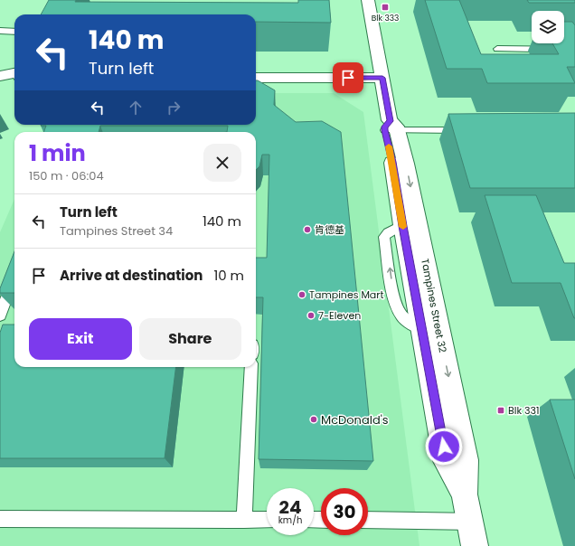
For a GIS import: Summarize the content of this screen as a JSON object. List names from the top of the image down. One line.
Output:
{"streets":{"street":["Tampines Street 32"]},"places":{"transit":["Blk 333","Blk 331"],"other":["肯德基","Tampines Mart","7-Eleven","McDonald's"]},"page":{"turn":["140 m","Turn left"],"heading":["1 min","150 m · 06:04"],"list":[{"name":"Turn left","note":"Tampines Street 34","value":"140 m"},{"name":"Arrive at destination","value":"10 m"}],"buttons":["Exit","Share"],"speed":"24 km/h","limit":"30"}}
